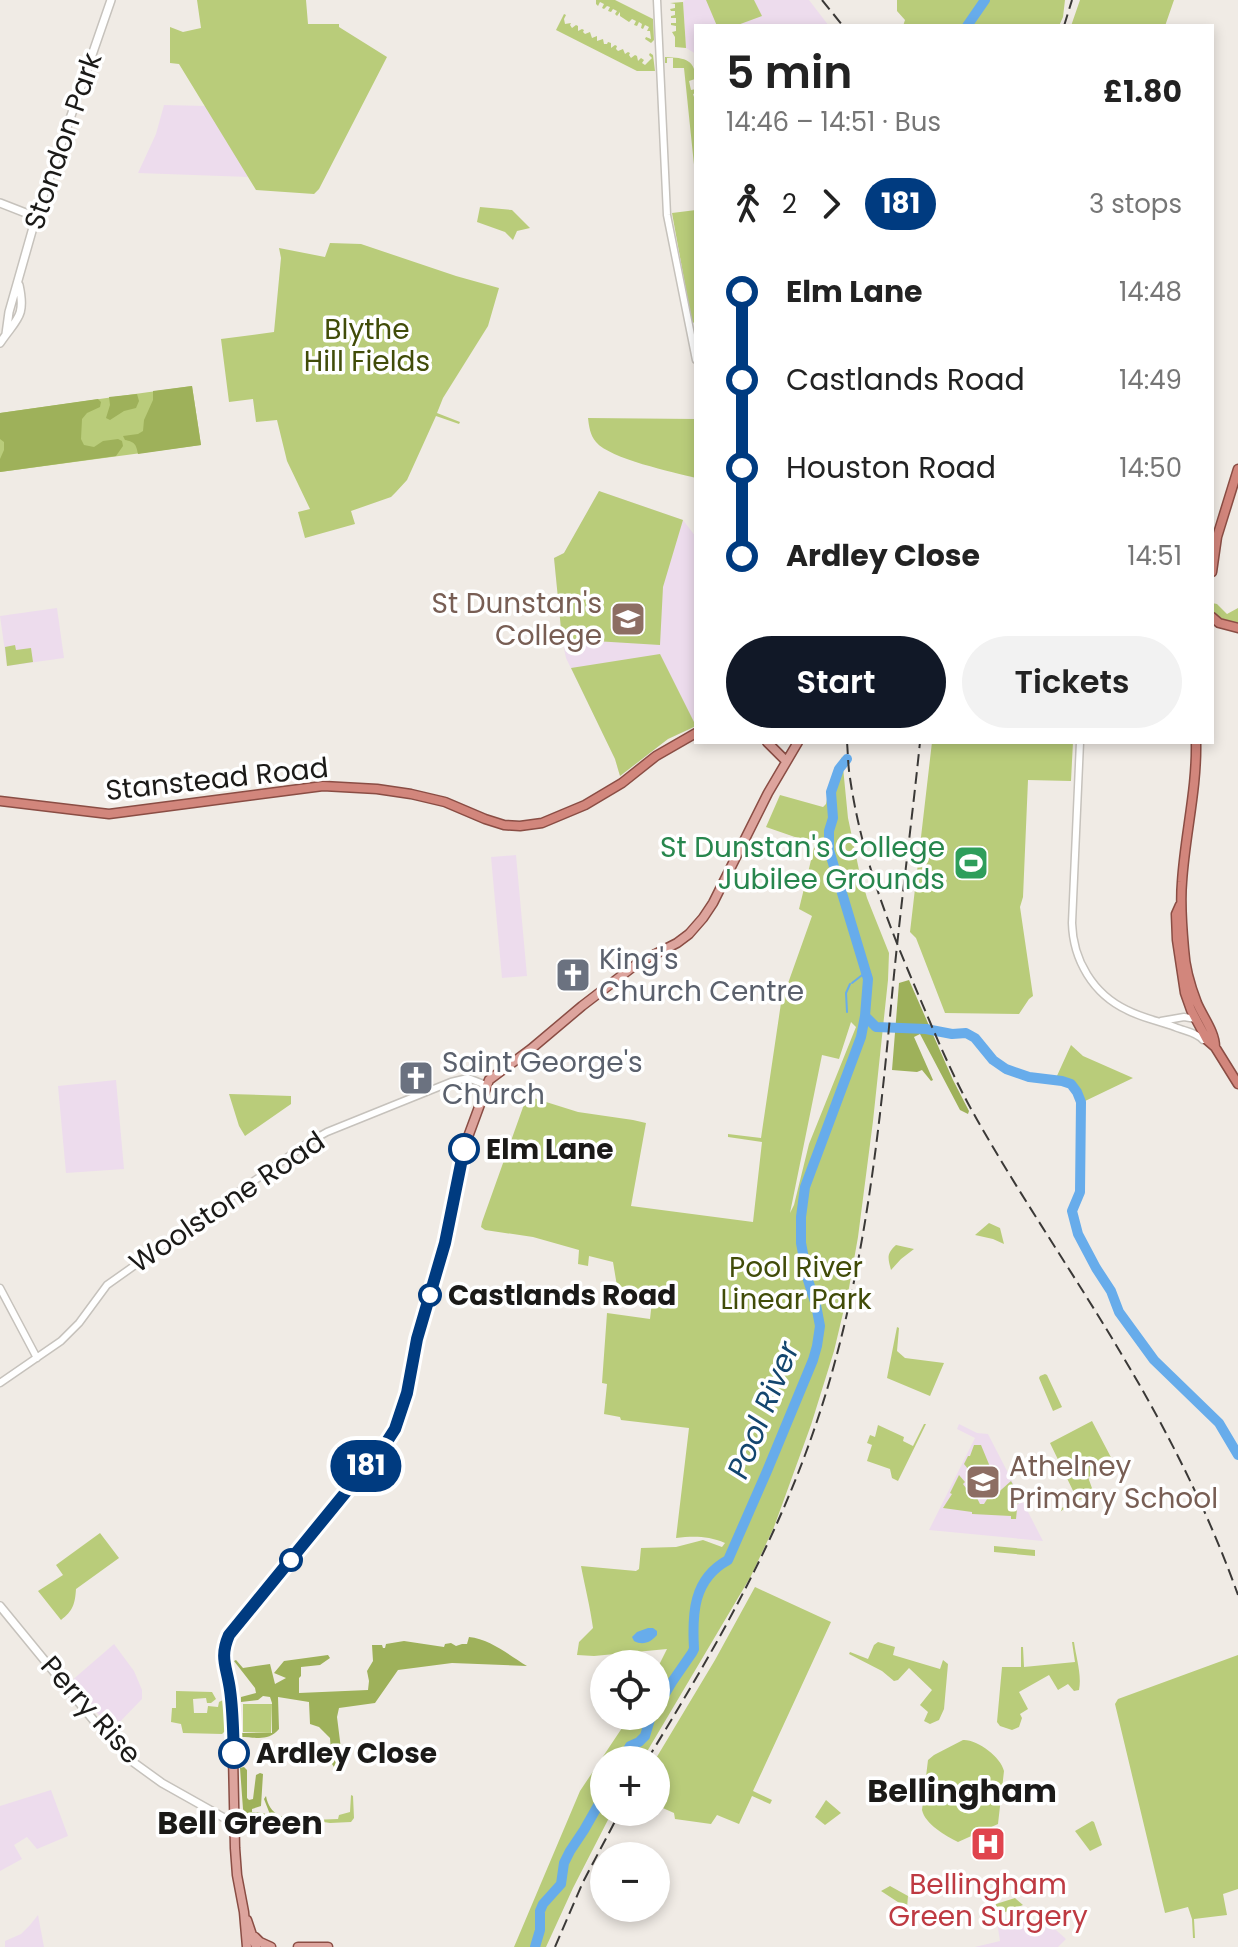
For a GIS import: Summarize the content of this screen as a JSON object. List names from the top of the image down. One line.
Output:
{"streets":{"highway":["Stanstead Road"],"main road":["Stondon Park","Perry Rise"],"street":["Woolstone Road"]},"districts":["Bellingham","Bell Green"],"water":["Pool River"],"parks":["Blythe Hill Fields","Pool River Linear Park"],"places":{"school or university":["St Dunstan's College","Athelney Primary School"],"sports":["St Dunstan's College Jubilee Grounds"],"church":["King's Church Centre","Saint George's Church"],"other":["Elm Lane","Castlands Road","Ardley Close"],"hospital":["Bellingham Green Surgery"]},"lines":["bus line 181"],"page":{"on_map":"181","heading":["5 min","14:46 – 14:51 · Bus","£1.80"],"legs":["2","181","3 stops"],"list":[{"name":"Elm Lane","value":"14:48"},{"name":"Castlands Road","value":"14:49"},{"name":"Houston Road","value":"14:50"},{"name":"Ardley Close","value":"14:51"}],"buttons":["Start","Tickets"],"map_buttons":["+","−"]}}
